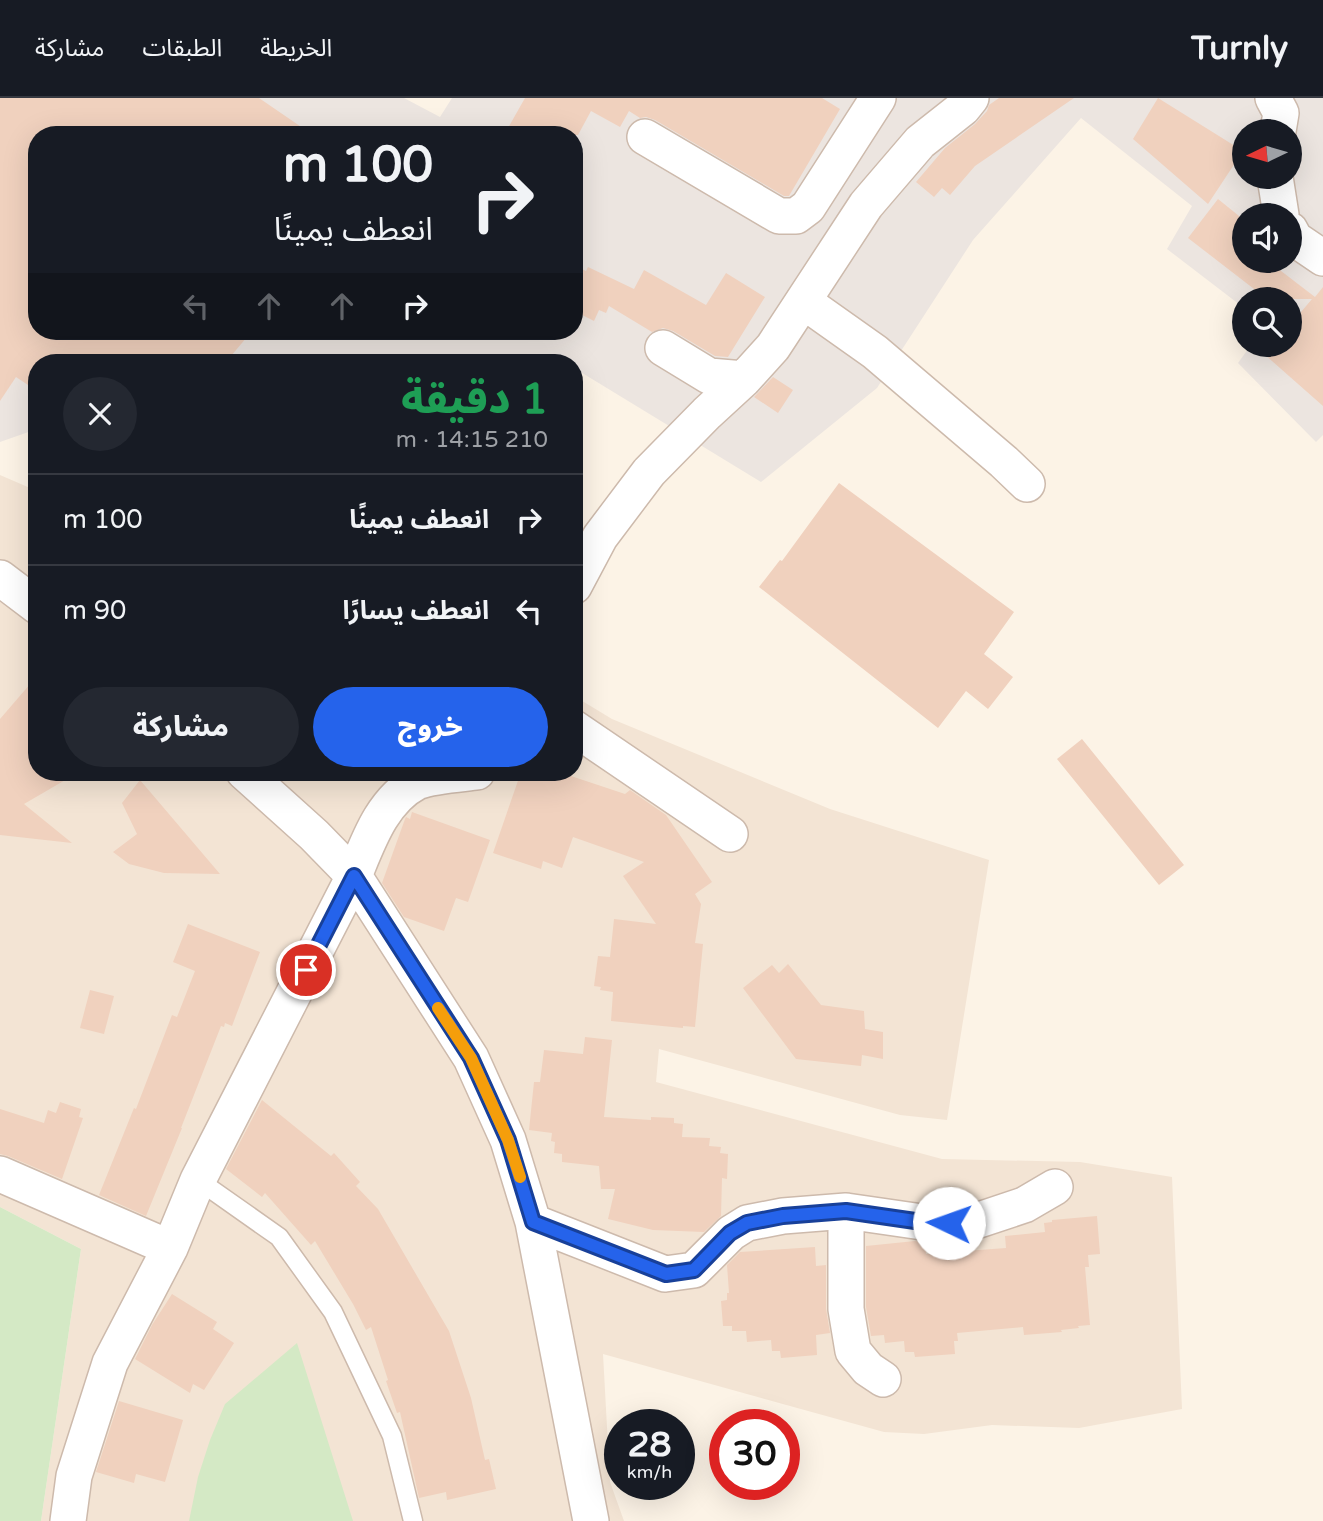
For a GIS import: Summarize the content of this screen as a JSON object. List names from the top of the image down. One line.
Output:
{"north":"left","page":{"header":"Turnly","nav":["الخريطة","الطبقات","مشاركة"],"turn":["100 m","انعطف يمينًا"],"heading":["1 دقيقة","210 m · 14:15"],"list":[{"name":"انعطف يمينًا","value":"100 m"},{"name":"انعطف يسارًا","value":"90 m"}],"buttons":["خروج","مشاركة"],"speed":"28 km/h","limit":"30"}}
